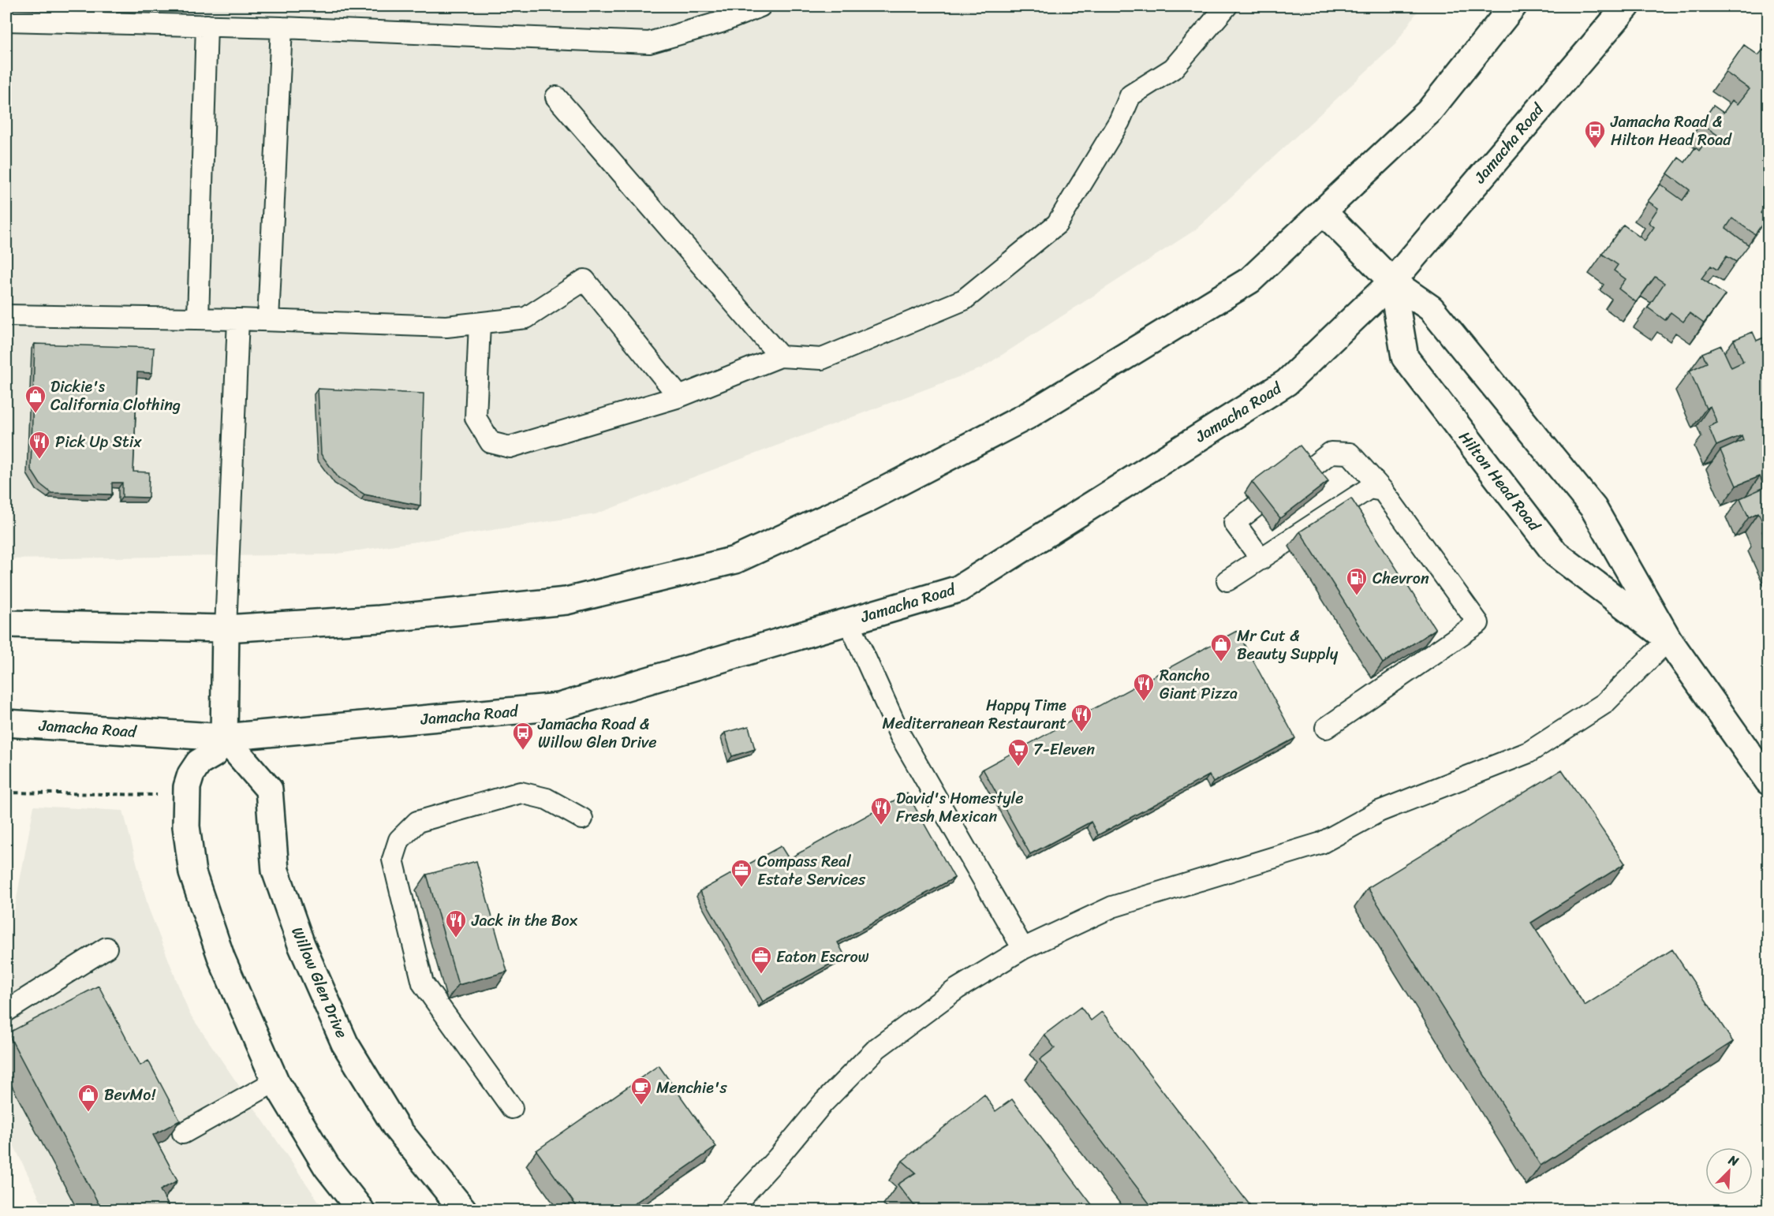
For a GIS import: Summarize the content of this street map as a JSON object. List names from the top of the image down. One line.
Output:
{"streets":{"main road":["Jamacha Road","Hilton Head Road","Willow Glen Drive"]},"crossings":[["Jamacha Road","Hilton Head Road"],["Jamacha Road","Willow Glen Drive"]],"places":{"bus stop":["Jamacha Road & Hilton Head Road","Jamacha Road & Willow Glen Drive"],"shop":["Dickie's California Clothing","Mr Cut & Beauty Supply","BevMo!"],"restaurant":["Pick Up Stix","Rancho Giant Pizza","Happy Time Mediterranean Restaurant","David's Homestyle Fresh Mexican","Jack in the Box"],"fuel station":["Chevron"],"supermarket":["7-Eleven"],"office":["Compass Real Estate Services","Eaton Escrow"],"cafe":["Menchie's"]},"north":"top right"}
